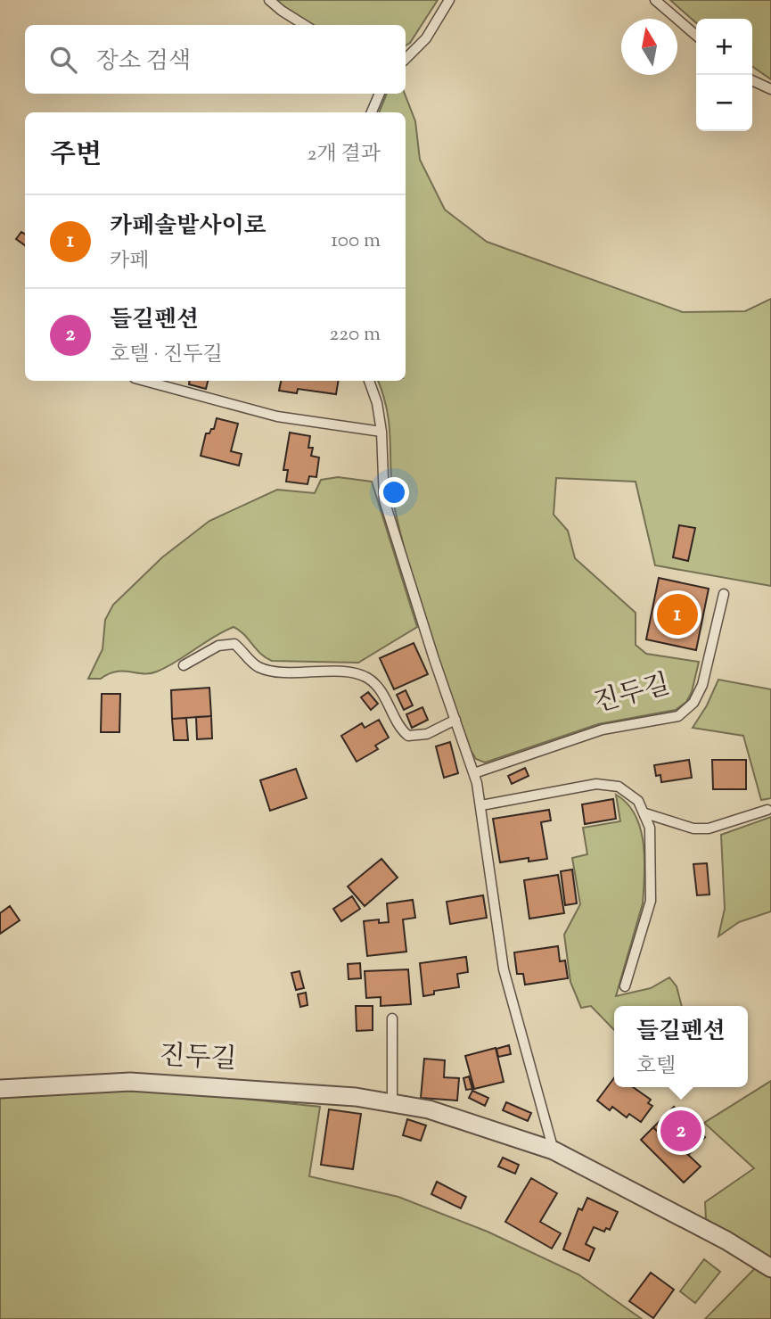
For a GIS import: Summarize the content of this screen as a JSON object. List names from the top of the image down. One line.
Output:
{"streets":{"street":["진두길"]},"north":"top","page":{"map_buttons":["+","−"],"search":"장소 검색","heading":["주변","2개 결과"],"list":[{"mark":"1","name":"카페솔밭사이로","note":"카페","value":"100 m"},{"mark":"2","name":"들길펜션","note":"호텔 · 진두길","value":"220 m"}],"pins":["1","2"],"popup":["들길펜션","호텔"]}}
